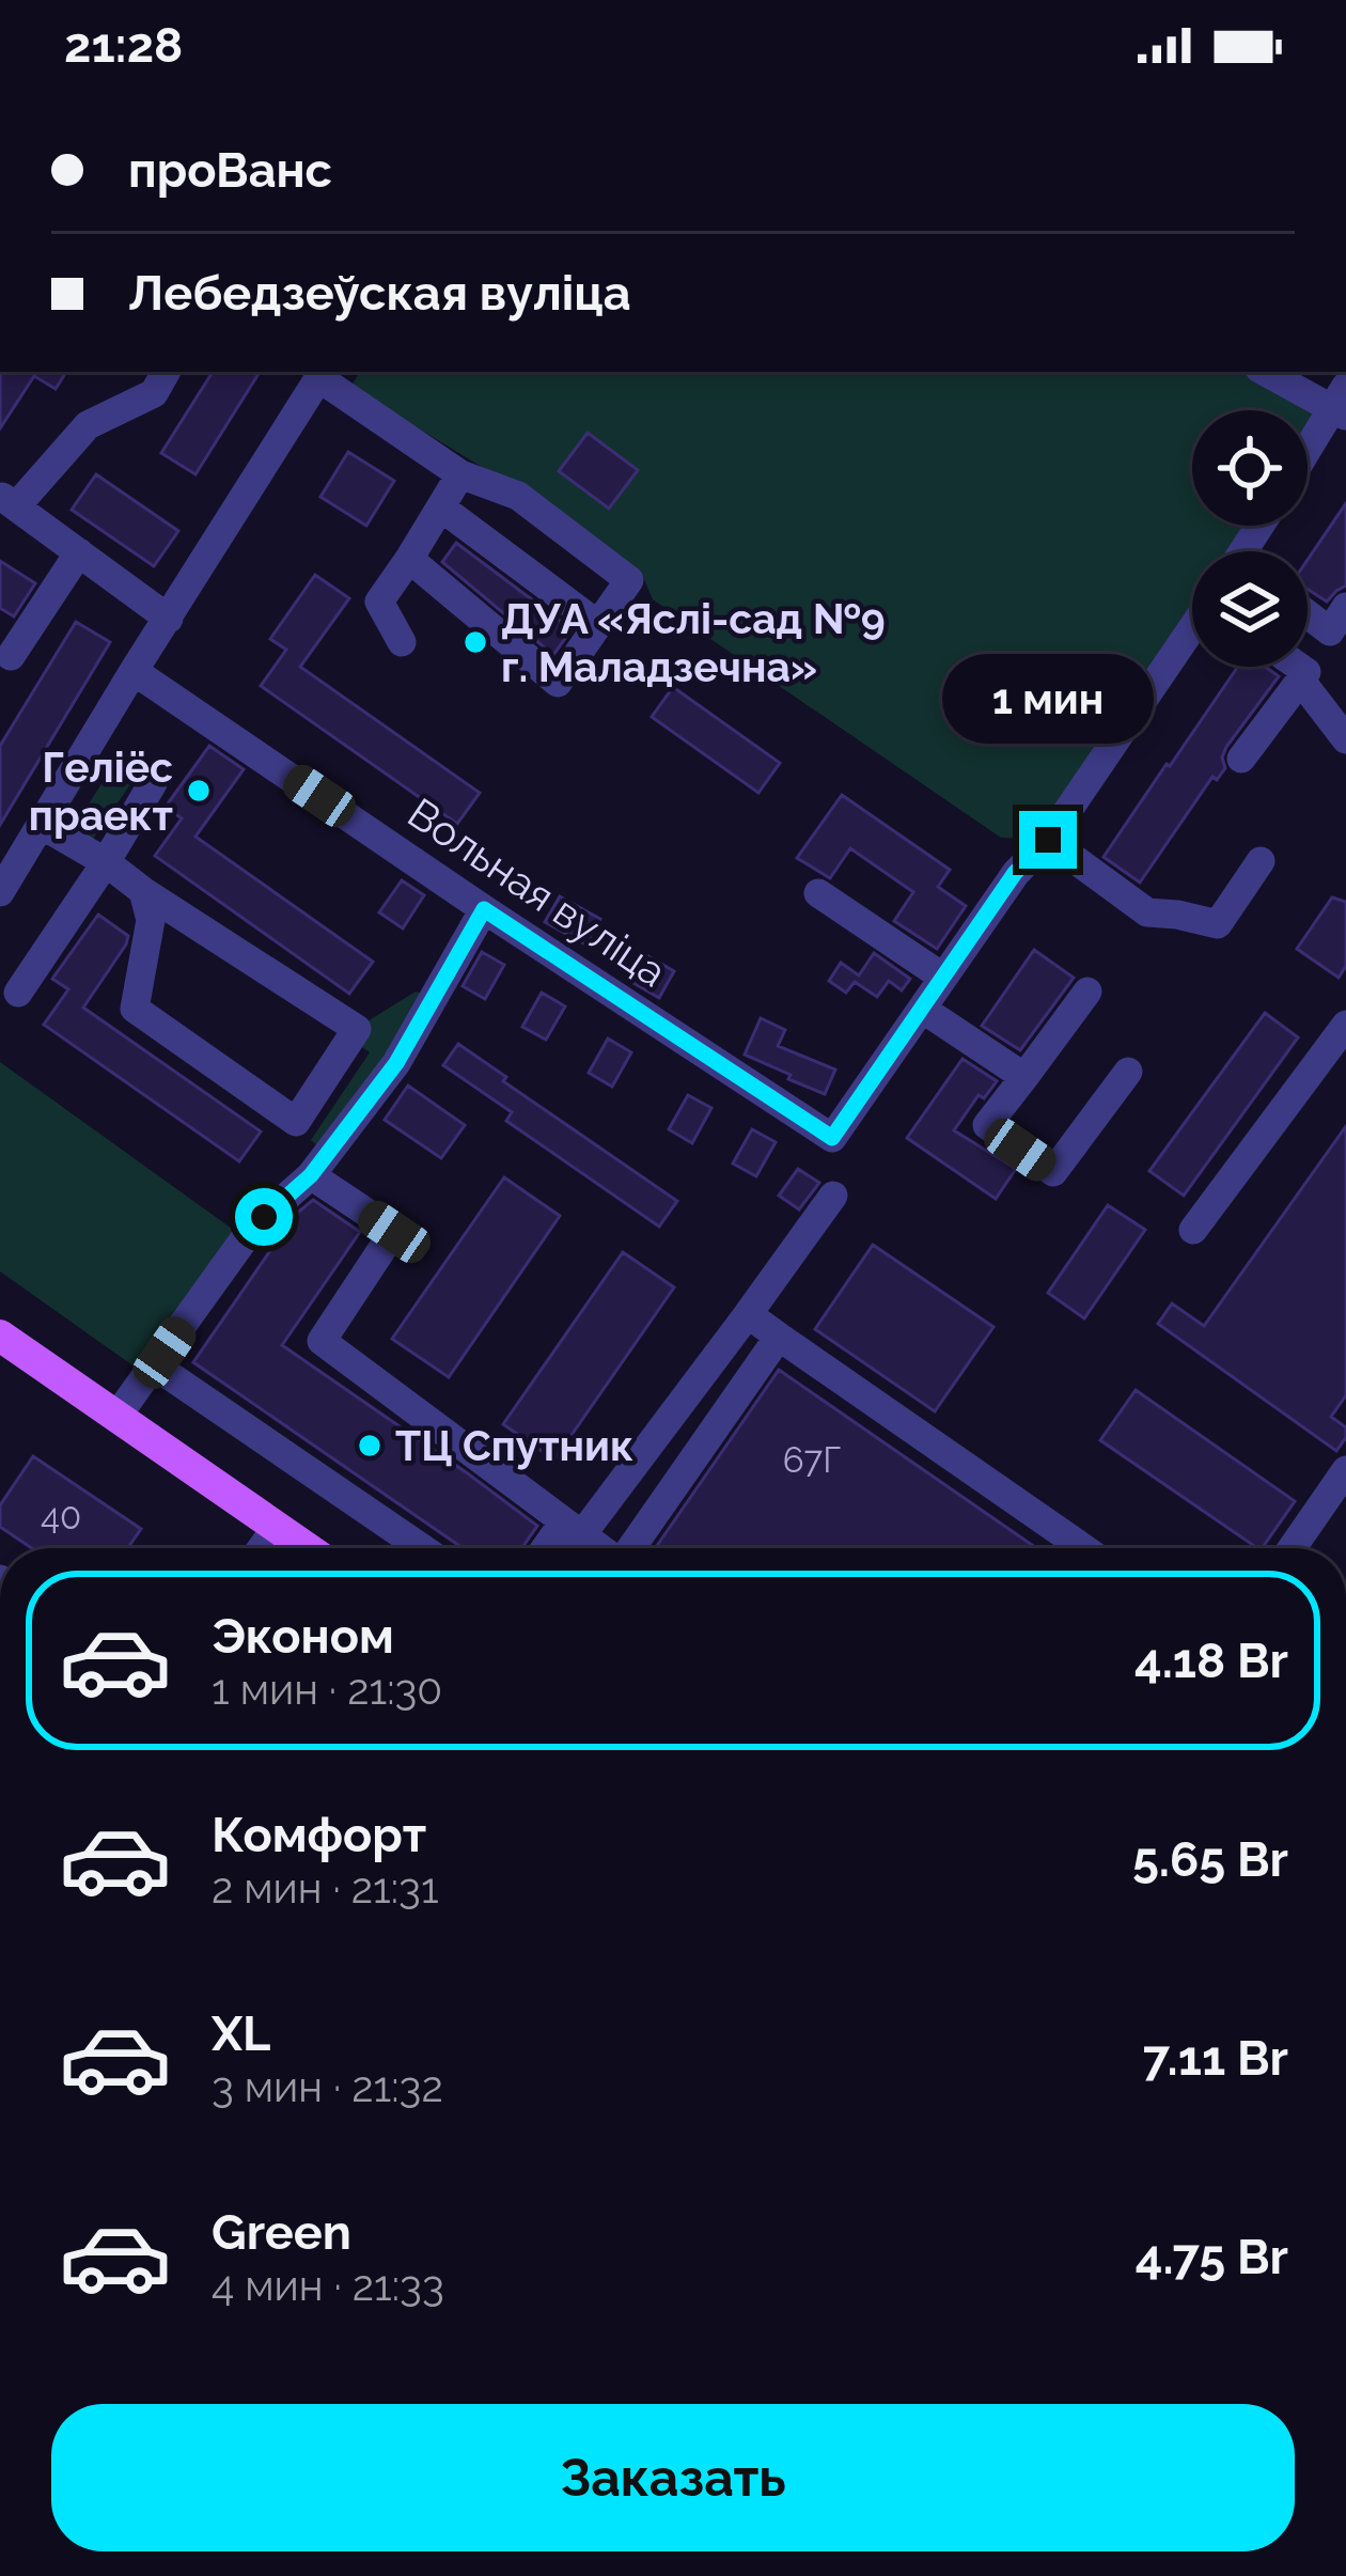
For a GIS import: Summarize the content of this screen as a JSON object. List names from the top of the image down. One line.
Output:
{"streets":{"street":["Вольная вуліца"]},"places":["ДУА «Яслі-сад №9 г. Маладзечна»","Геліёс праект","ТЦ Спутник"],"house_numbers":["67Г","40"],"page":{"status":"21:28","banner":["проВанс","Лебедзеўская вуліца"],"bubble":"1 мин","list":[{"name":"Эконом","note":"1 мин · 21:30","value":"4.18 Br"},{"name":"Комфорт","note":"2 мин · 21:31","value":"5.65 Br"},{"name":"XL","note":"3 мин · 21:32","value":"7.11 Br"},{"name":"Green","note":"4 мин · 21:33","value":"4.75 Br"}],"buttons":"Заказать"}}
